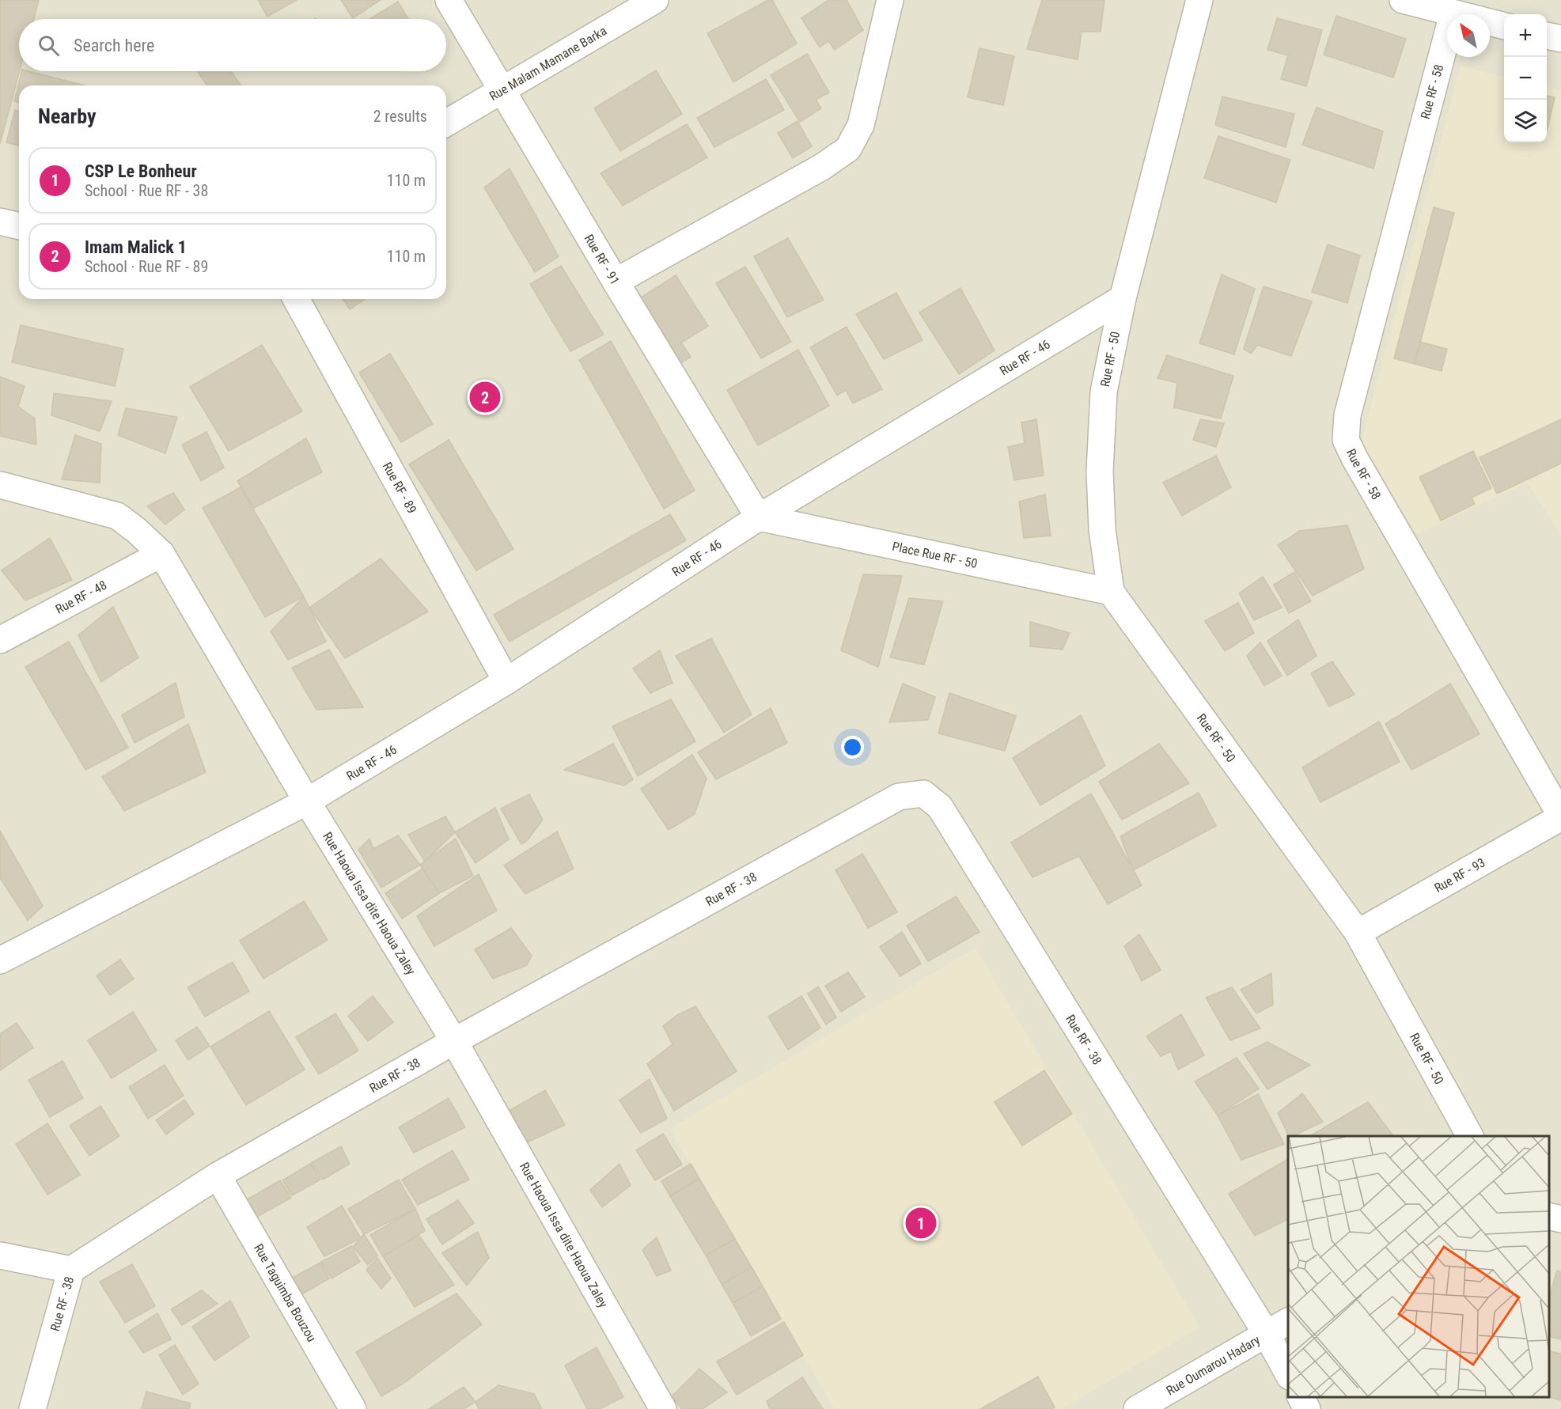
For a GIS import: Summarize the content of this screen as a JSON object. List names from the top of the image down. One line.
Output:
{"streets":{"street":["Rue Malam Mamane Barka","Rue RF - 58","Rue RF - 91","Rue RF - 46","Rue RF - 50","Rue RF - 89","Place Rue RF - 50","Rue RF - 48","Rue RF - 93","Rue RF - 38","Rue Haoua Issa dite Haoua Zaley","Rue Taguimba Bouzou","Rue Oumarou Hadary"]},"crossings":[["Rue Malam Mamane Barka","Rue RF - 91"],["Rue RF - 58","Rue RF - 93"],["Rue RF - 91","Rue RF - 46"],["Rue RF - 91","Place Rue RF - 50"],["Rue RF - 46","Rue RF - 50"],["Rue RF - 46","Rue RF - 89"],["Rue RF - 46","Place Rue RF - 50"],["Rue RF - 46","Rue Haoua Issa dite Haoua Zaley"],["Rue RF - 50","Place Rue RF - 50"],["Rue RF - 50","Rue RF - 93"],["Rue RF - 48","Rue Haoua Issa dite Haoua Zaley"],["Rue RF - 38","Rue Haoua Issa dite Haoua Zaley"],["Rue RF - 38","Rue Taguimba Bouzou"],["Rue RF - 38","Rue Oumarou Hadary"]],"north":"top left","page":{"map_buttons":["+","−"],"search":"Search here","heading":["Nearby","2 results"],"list":[{"mark":"1","name":"CSP Le Bonheur","note":"School · Rue RF - 38","value":"110 m"},{"mark":"2","name":"Imam Malick 1","note":"School · Rue RF - 89","value":"110 m"}],"pins":["2","1"]}}
